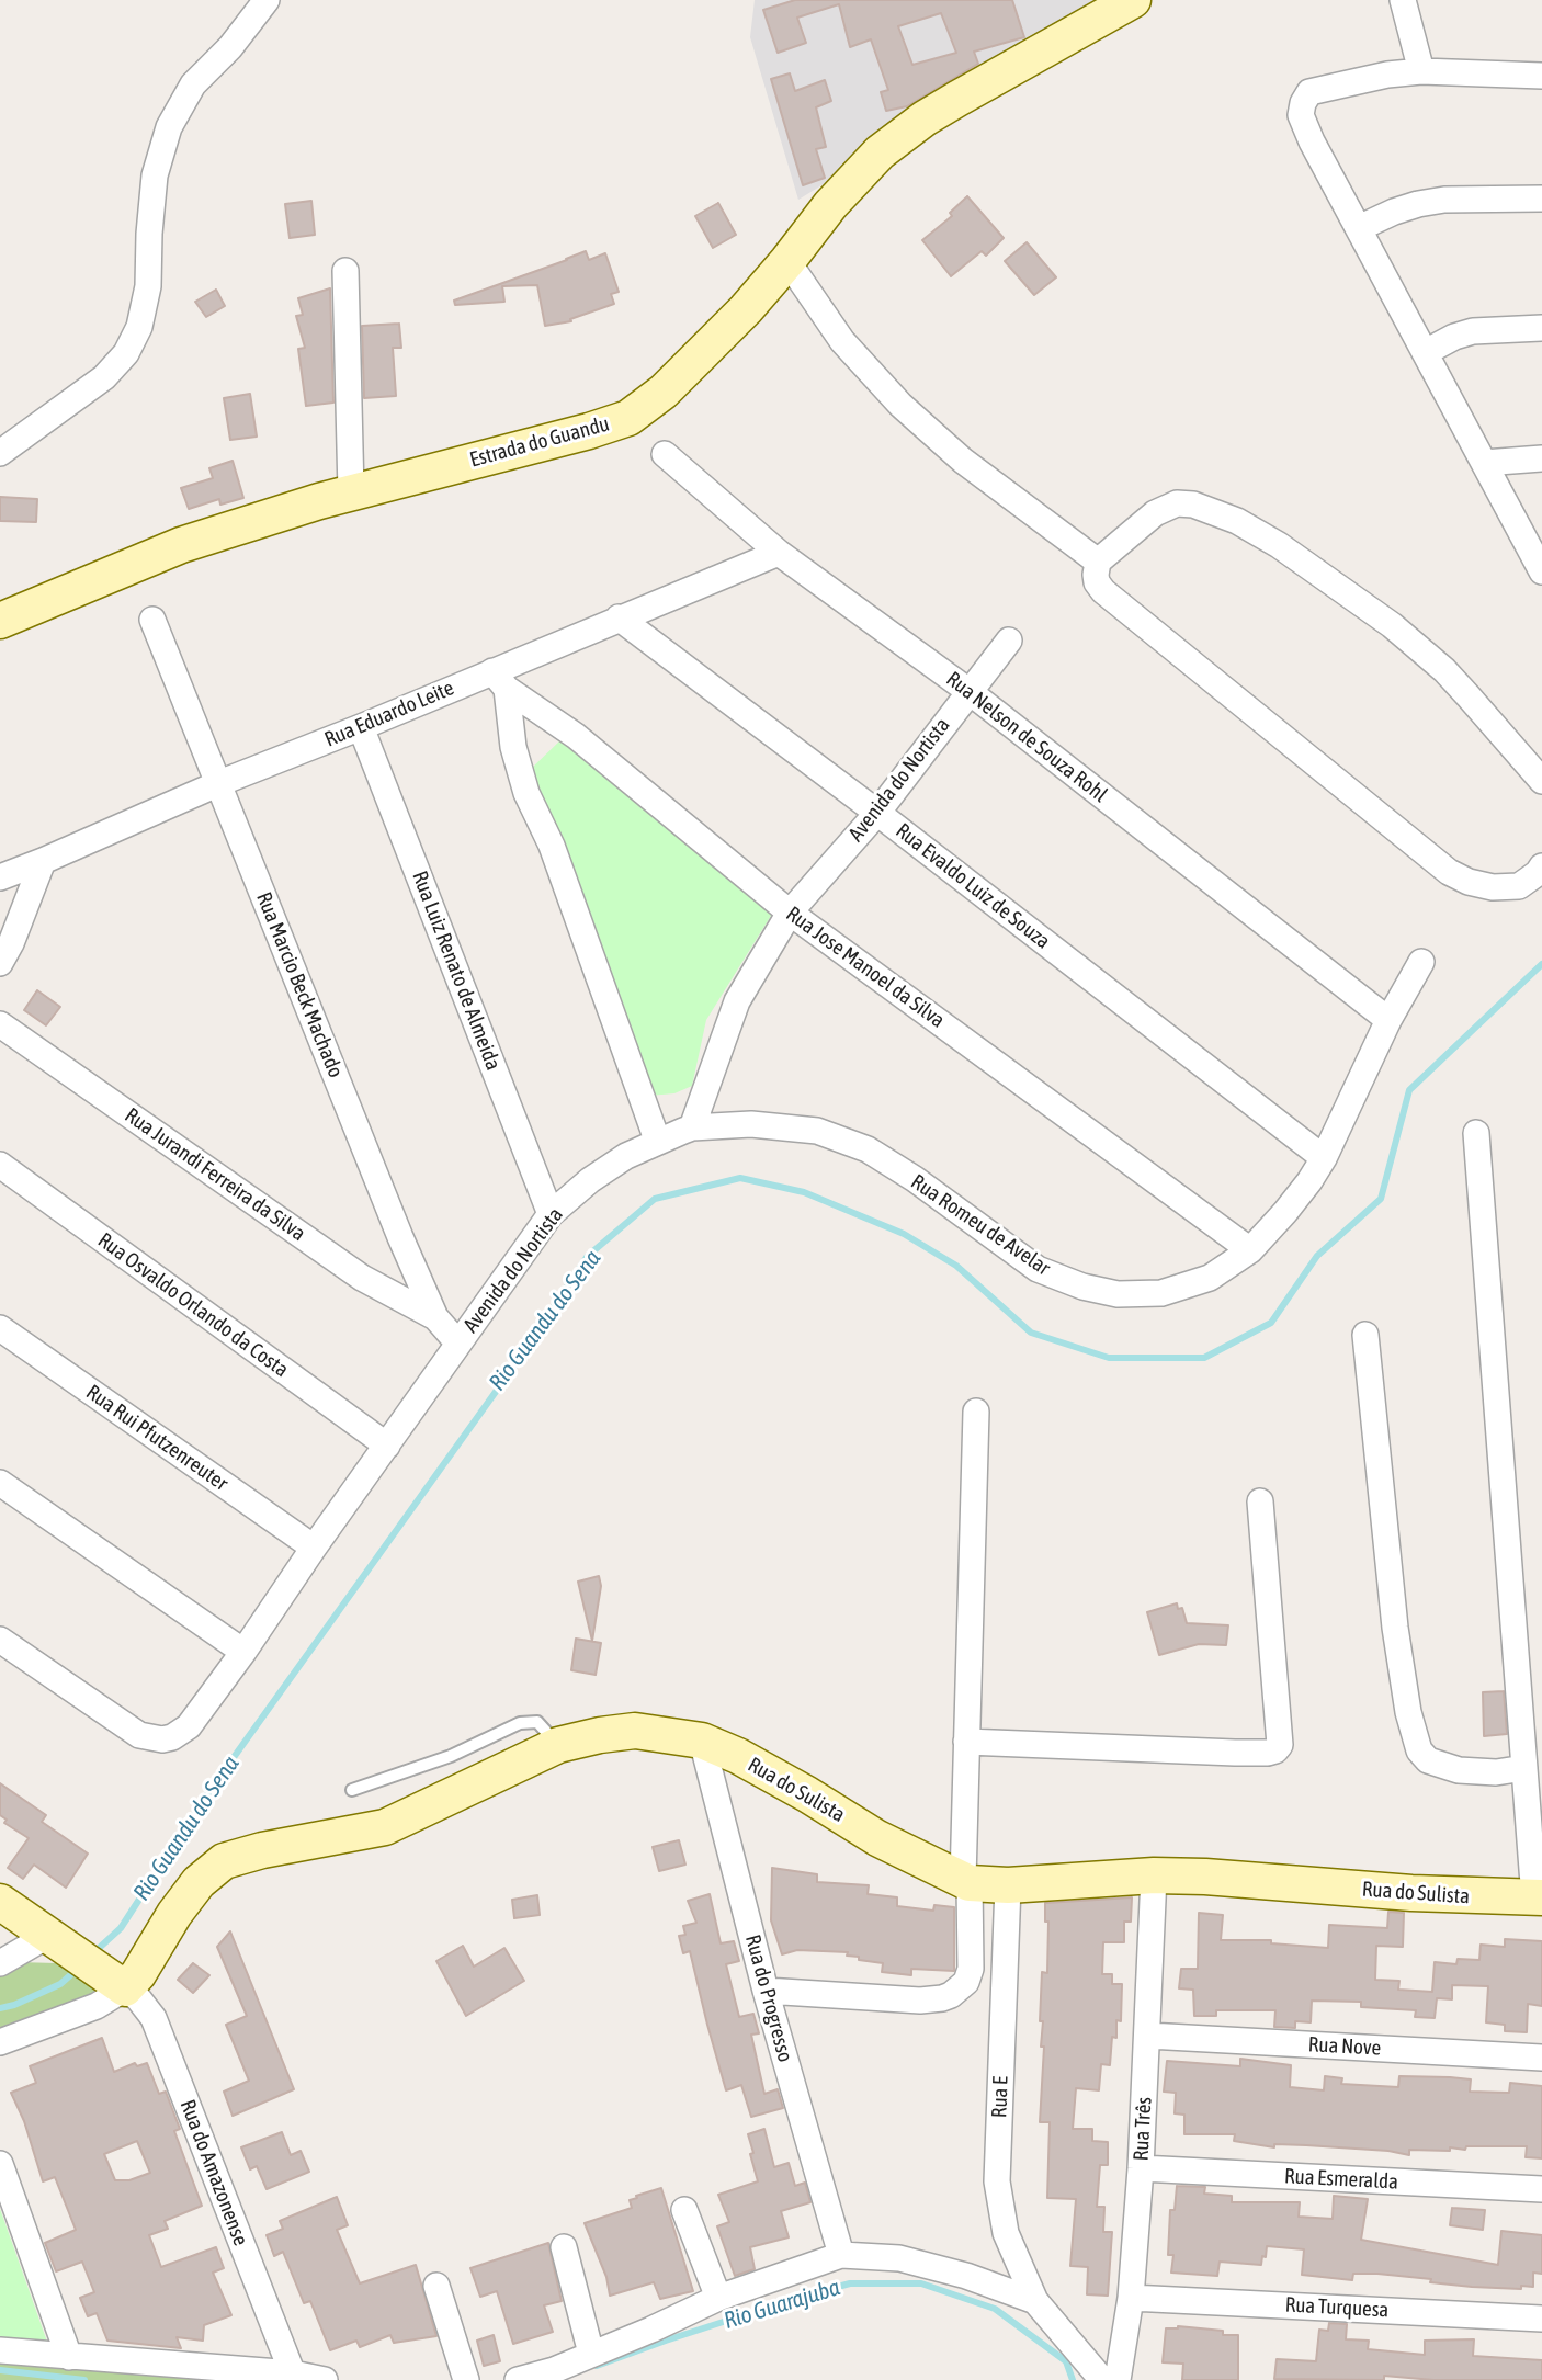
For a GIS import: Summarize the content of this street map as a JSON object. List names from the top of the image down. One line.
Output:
{"streets":{"street":["Estrada do Guandu","Rua Eduardo Leite","Rua Nelson de Souza Rohl","Avenida do Nortista","Rua Evaldo Luiz de Souza","Rua Jose Manoel da Silva","Rua Luiz Renato de Almeida","Rua Marcio Beck Machado","Rua Jurandi Ferreira da Silva","Rua Romeu de Avelar","Rua Osvaldo Orlando da Costa","Rua Rui Pfutzenreuter","Rua do Sulista","Rua do Progresso","Rua Nove","Rua E","Rua Três","Rua do Amazonense","Rua Esmeralda","Rua Turquesa"]},"crossings":[["Rua Eduardo Leite","Rua Nelson de Souza Rohl"],["Rua Eduardo Leite","Rua Evaldo Luiz de Souza"],["Rua Eduardo Leite","Rua Jose Manoel da Silva"],["Rua Eduardo Leite","Rua Luiz Renato de Almeida"],["Rua Eduardo Leite","Rua Marcio Beck Machado"],["Rua Nelson de Souza Rohl","Avenida do Nortista"],["Rua Nelson de Souza Rohl","Rua Romeu de Avelar"],["Avenida do Nortista","Rua Evaldo Luiz de Souza"],["Avenida do Nortista","Rua Jose Manoel da Silva"],["Avenida do Nortista","Rua Luiz Renato de Almeida"],["Avenida do Nortista","Rua Marcio Beck Machado"],["Avenida do Nortista","Rua Romeu de Avelar"],["Avenida do Nortista","Rua Osvaldo Orlando da Costa"],["Avenida do Nortista","Rua Rui Pfutzenreuter"],["Rua Evaldo Luiz de Souza","Rua Romeu de Avelar"],["Rua Jose Manoel da Silva","Rua Romeu de Avelar"],["Rua Marcio Beck Machado","Rua Jurandi Ferreira da Silva"],["Rua do Sulista","Rua do Progresso"],["Rua do Sulista","Rua E"],["Rua do Sulista","Rua Três"],["Rua do Sulista","Rua do Amazonense"],["Rua Nove","Rua Três"],["Rua Três","Rua Esmeralda"],["Rua Três","Rua Turquesa"]],"water":["Rio Guandu do Sena","Rio Guarajuba"]}
